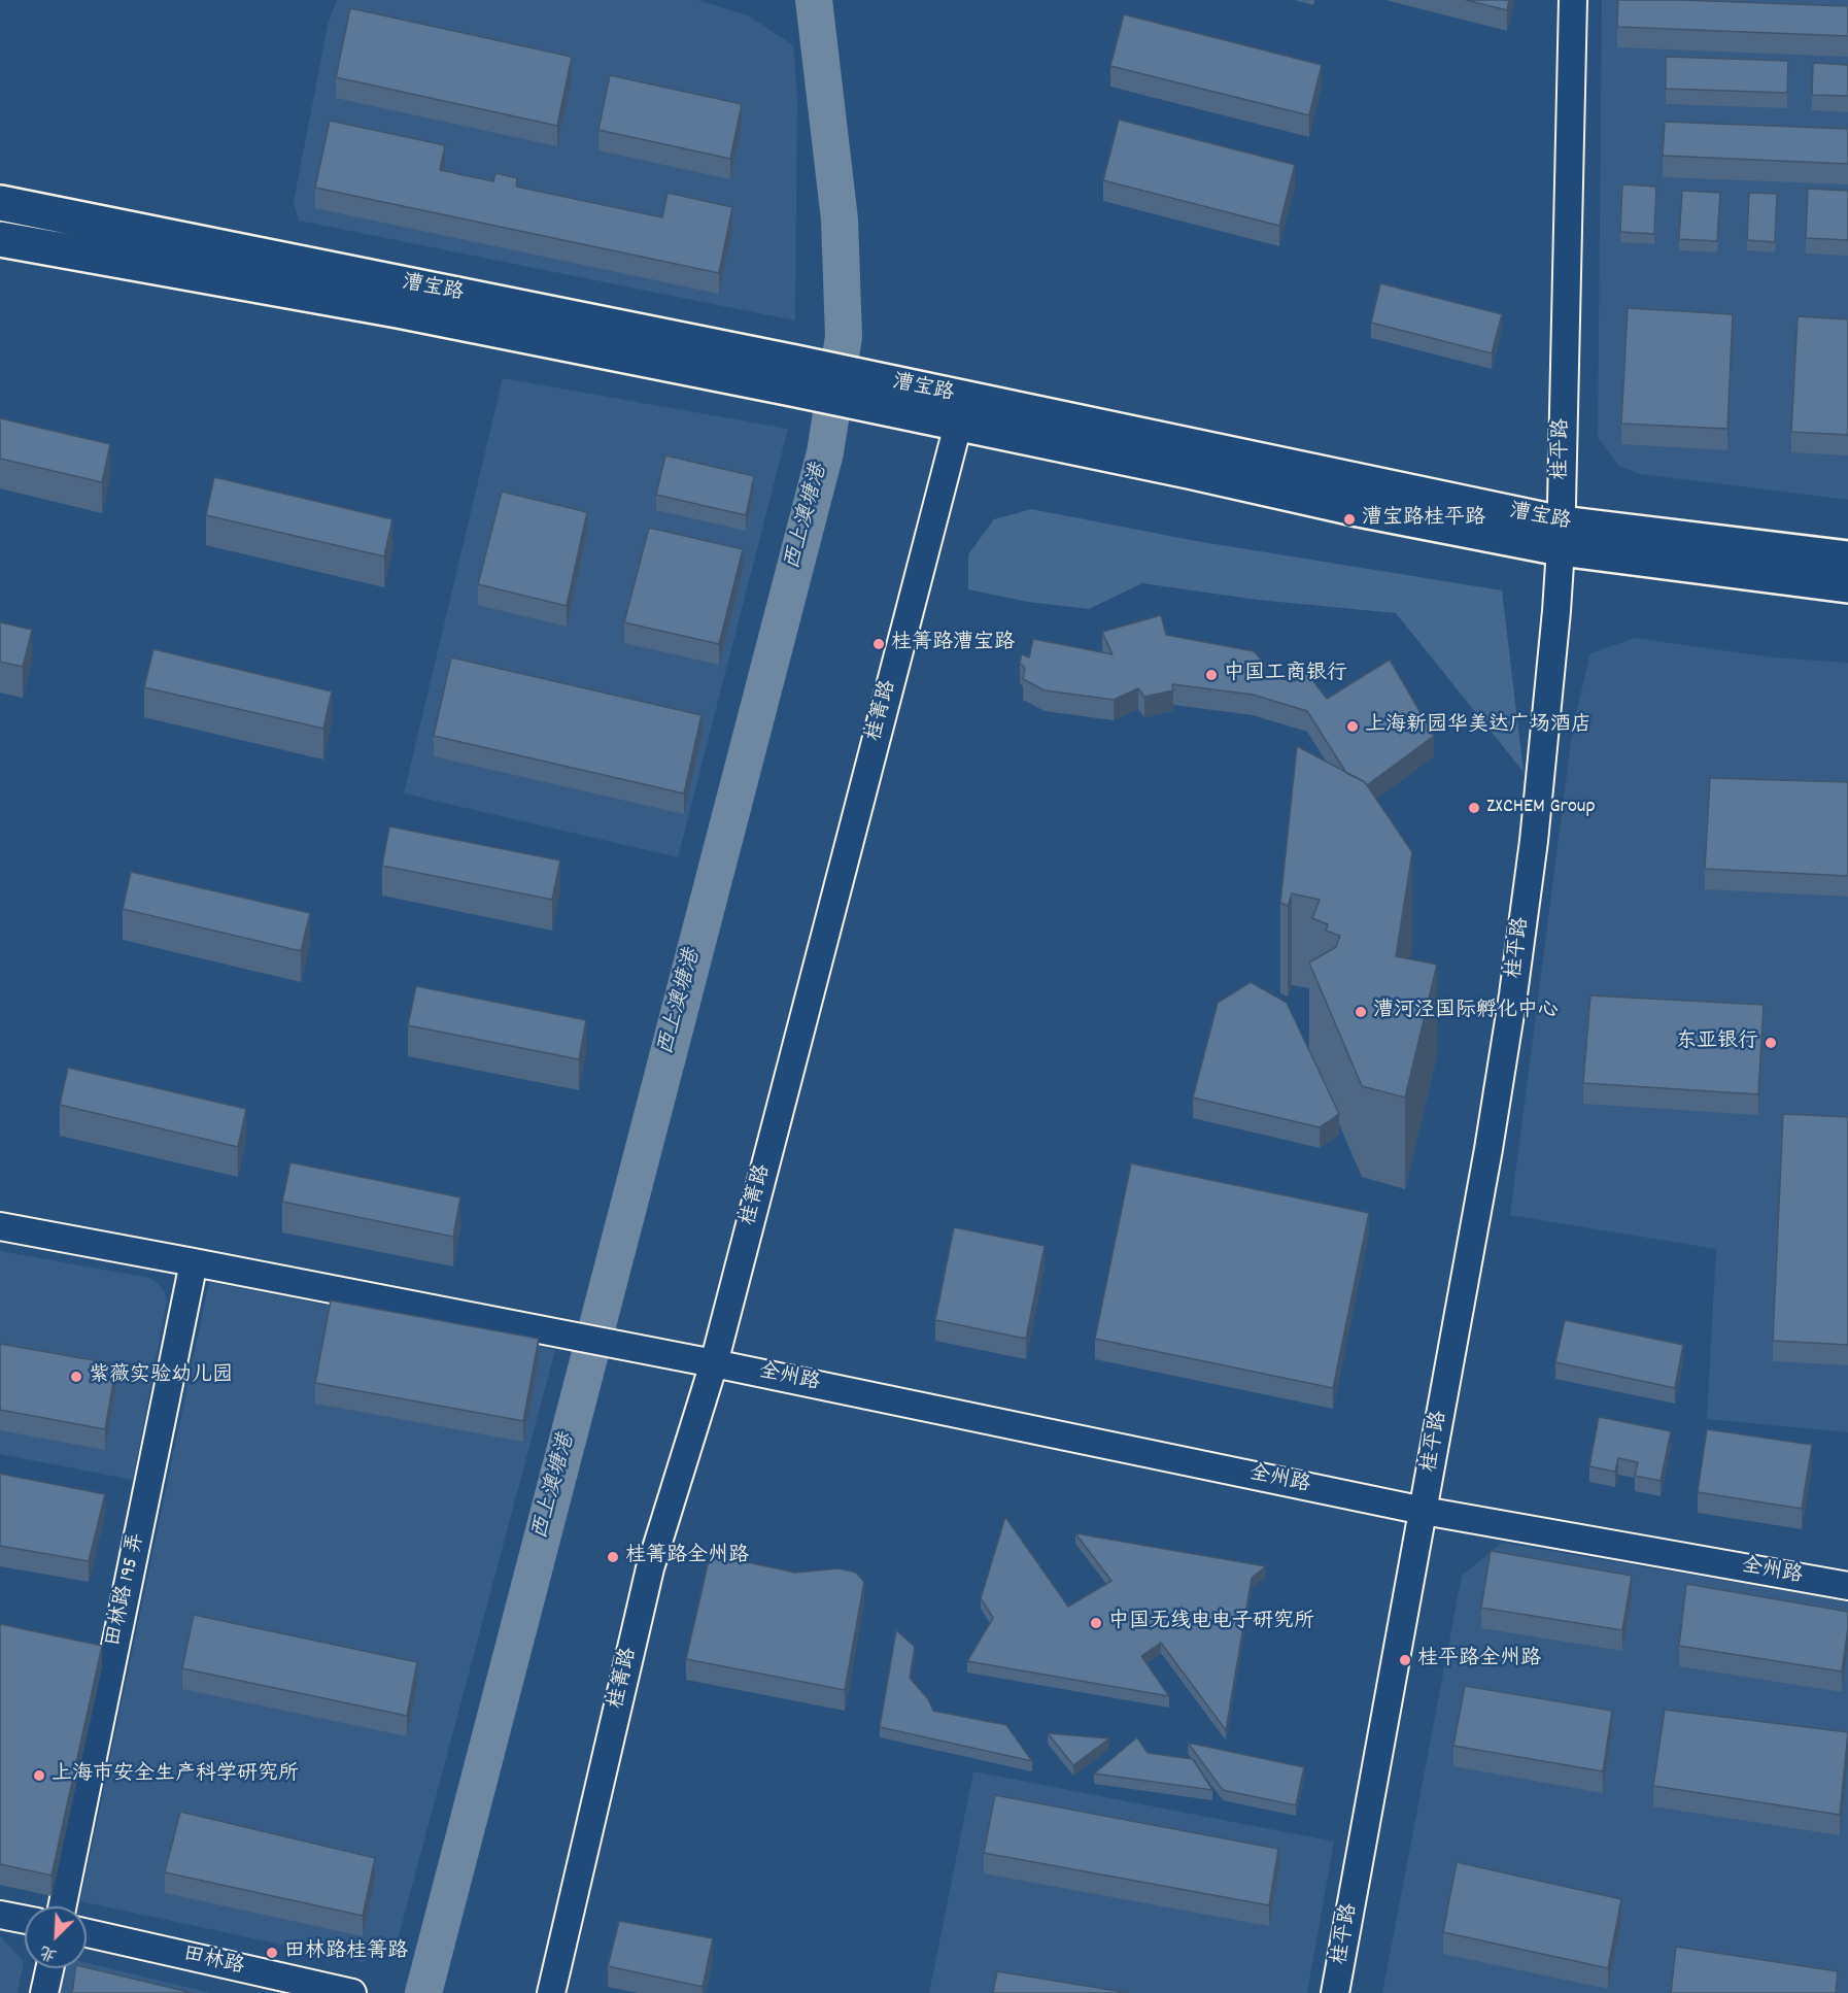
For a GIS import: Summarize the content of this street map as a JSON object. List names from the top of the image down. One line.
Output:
{"streets":{"main road":["漕宝路"],"street":["桂平路","桂箐路","全州路","田林路 195 弄","田林路"]},"crossings":[["漕宝路","桂平路"],["漕宝路","桂箐路"],["桂平路","全州路"],["桂箐路","全州路"],["全州路","田林路 195 弄"]],"water":["西上澳塘港"],"places":["漕宝路桂平路","桂箐路漕宝路","中国工商银行","上海新园华美达广场酒店","ZXCHEM Group","漕河泾国际孵化中心","东亚银行","紫薇实验幼儿园","桂箐路全州路","中国无线电电子研究所","桂平路全州路","上海市安全生产科学研究所","田林路桂箐路"],"north":"bottom left"}
